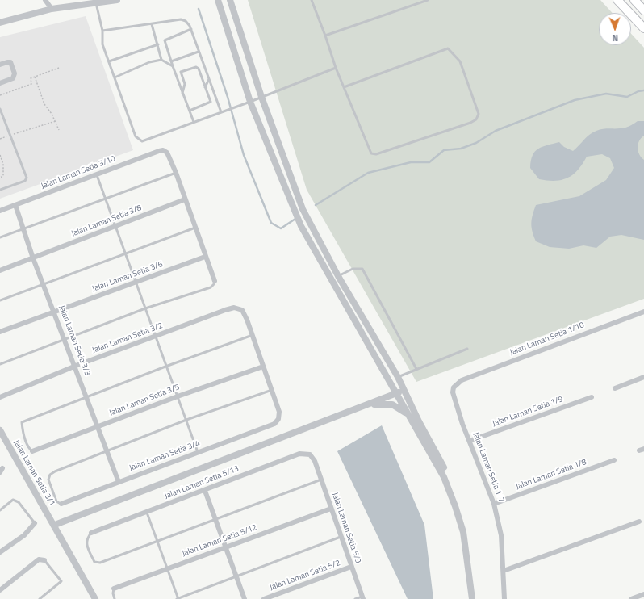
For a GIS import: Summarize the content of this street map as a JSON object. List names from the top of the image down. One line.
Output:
{"streets":{"street":["Jalan Laman Setia 3/10","Jalan Laman Setia 3/8","Jalan Laman Setia 3/6","Jalan Laman Setia 3/2","Jalan Laman Setia 1/10","Jalan Laman Setia 3/3","Jalan Laman Setia 3/5","Jalan Laman Setia 1/9","Jalan Laman Setia 3/4","Jalan Laman Setia 1/7","Jalan Laman Setia 3/1","Jalan Laman Setia 1/8","Jalan Laman Setia 5/13","Jalan Laman Setia 5/9","Jalan Laman Setia 5/12","Jalan Laman Setia 5/2"]},"crossings":[["Jalan Laman Setia 3/10","Jalan Laman Setia 3/3"],["Jalan Laman Setia 3/8","Jalan Laman Setia 3/3"],["Jalan Laman Setia 3/6","Jalan Laman Setia 3/3"],["Jalan Laman Setia 3/2","Jalan Laman Setia 3/3"],["Jalan Laman Setia 1/10","Jalan Laman Setia 1/7"],["Jalan Laman Setia 3/3","Jalan Laman Setia 3/5"],["Jalan Laman Setia 3/3","Jalan Laman Setia 3/4"],["Jalan Laman Setia 1/9","Jalan Laman Setia 1/7"],["Jalan Laman Setia 1/7","Jalan Laman Setia 1/8"],["Jalan Laman Setia 5/13","Jalan Laman Setia 5/9"],["Jalan Laman Setia 5/9","Jalan Laman Setia 5/12"],["Jalan Laman Setia 5/9","Jalan Laman Setia 5/2"]],"north":"bottom"}
